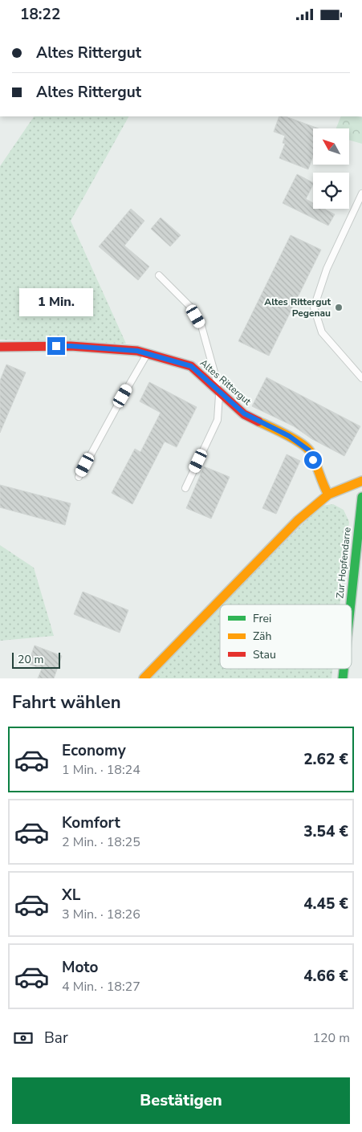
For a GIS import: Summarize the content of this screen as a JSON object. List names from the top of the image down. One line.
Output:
{"streets":{"street":["Altes Rittergut","Zur Hopfendarre"]},"places":["Altes Rittergut Pegenau"],"legend":["Frei","Zäh","Stau"],"scale_bar":"20 m","north":"top left","page":{"status":"18:22","banner":["Altes Rittergut","Altes Rittergut"],"bubble":"1 Min.","scale":"20 m","heading":"Fahrt wählen","list":[{"name":"Economy","note":"1 Min. · 18:24","value":"2.62 €"},{"name":"Komfort","note":"2 Min. · 18:25","value":"3.54 €"},{"name":"XL","note":"3 Min. · 18:26","value":"4.45 €"},{"name":"Moto","note":"4 Min. · 18:27","value":"4.66 €"}],"pay":["Bar","120 m"],"buttons":"Bestätigen"}}
